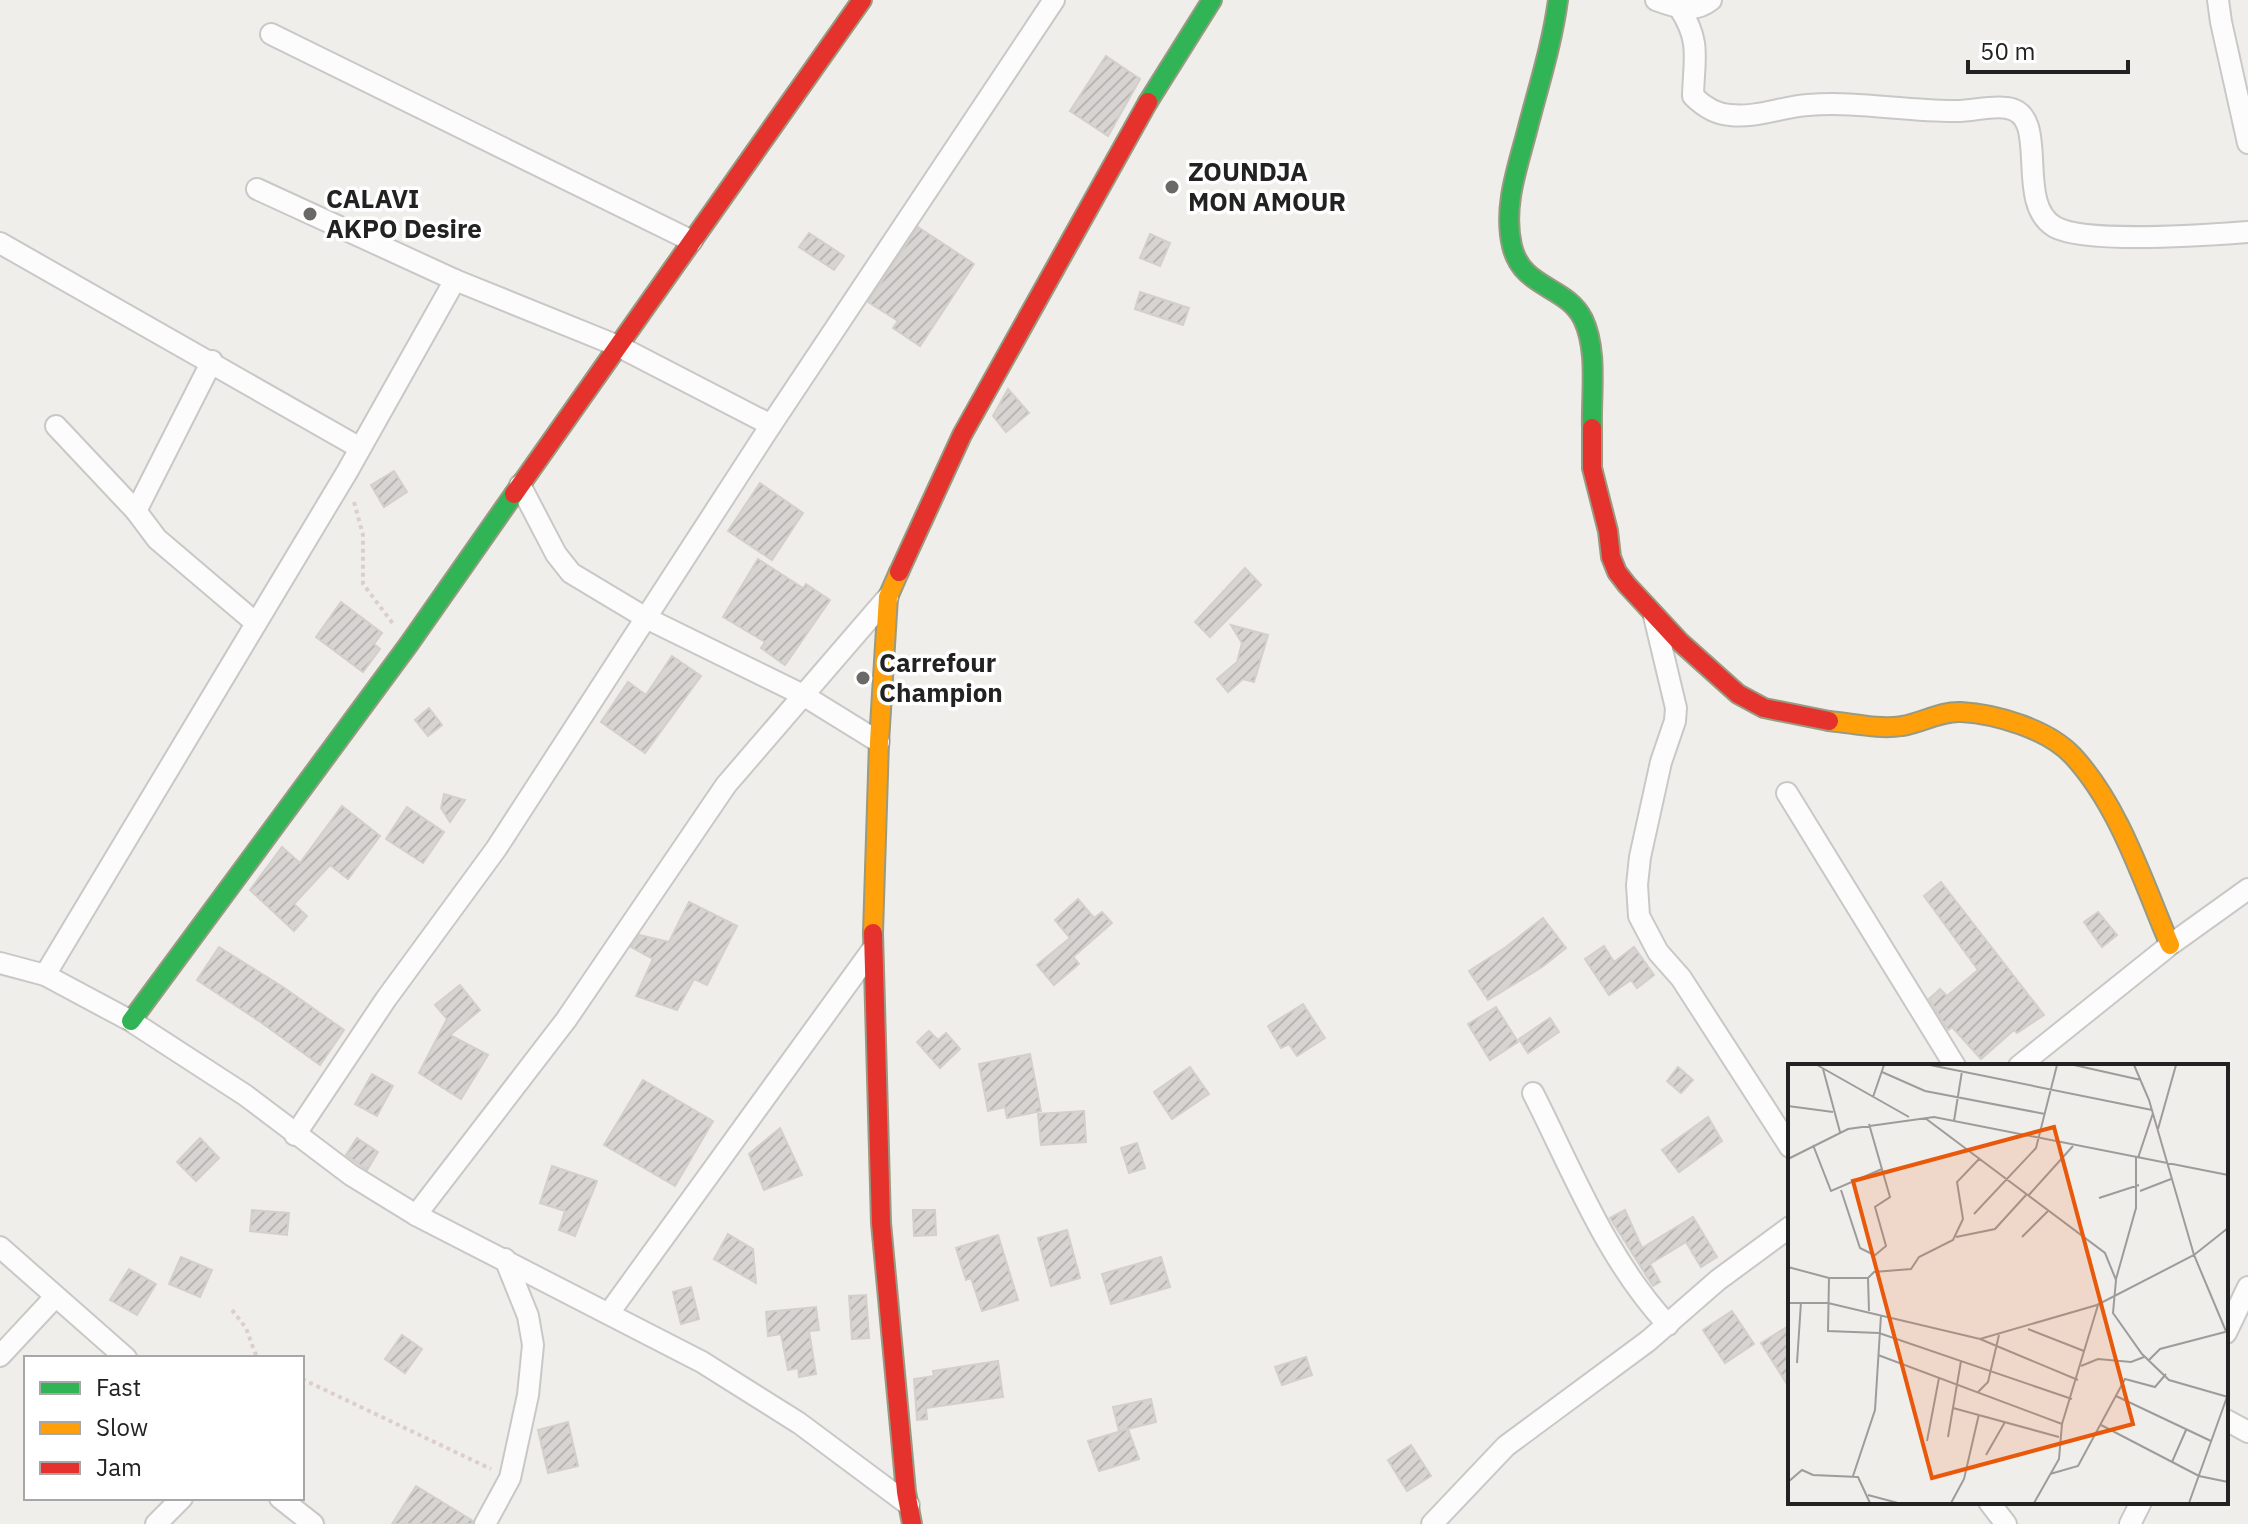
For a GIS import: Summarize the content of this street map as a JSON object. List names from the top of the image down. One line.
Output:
{"places":["ZOUNDJA MON AMOUR","CALAVI AKPO Desire","Carrefour Champion"],"legend":["Fast","Slow","Jam"],"scale_bar":"50 m"}
